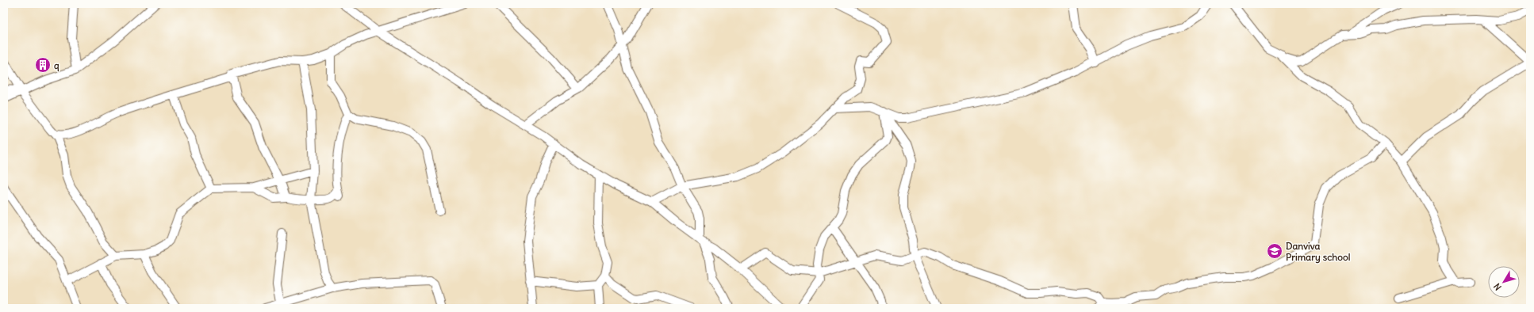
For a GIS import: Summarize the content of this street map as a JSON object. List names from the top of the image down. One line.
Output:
{"places":{"building":["q"],"school or university":["Danviva Primary school"]},"north":"bottom left"}
